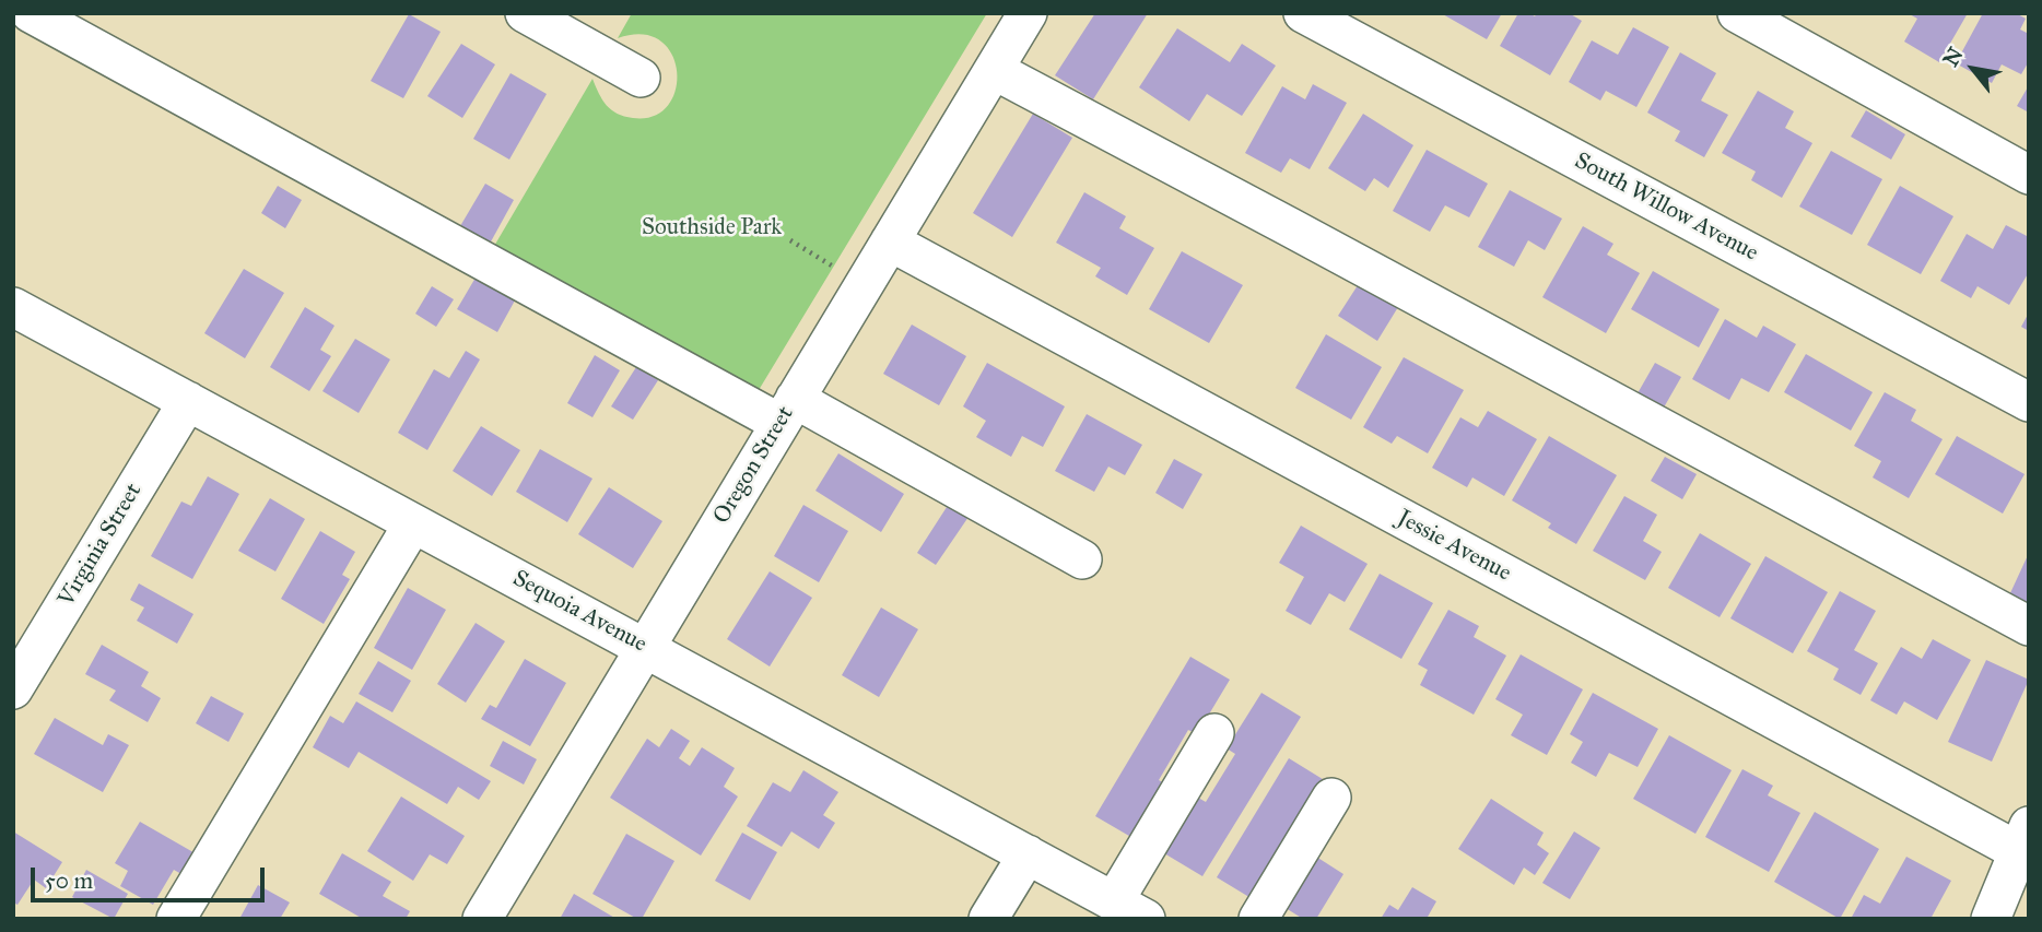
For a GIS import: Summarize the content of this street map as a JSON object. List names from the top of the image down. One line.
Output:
{"streets":{"street":["South Willow Avenue","Oregon Street","Virginia Street","Jessie Avenue","Sequoia Avenue"]},"crossings":[["Oregon Street","Jessie Avenue"],["Oregon Street","Sequoia Avenue"],["Virginia Street","Sequoia Avenue"]],"parks":["Southside Park"],"scale_bar":"50 m","north":"top left"}
